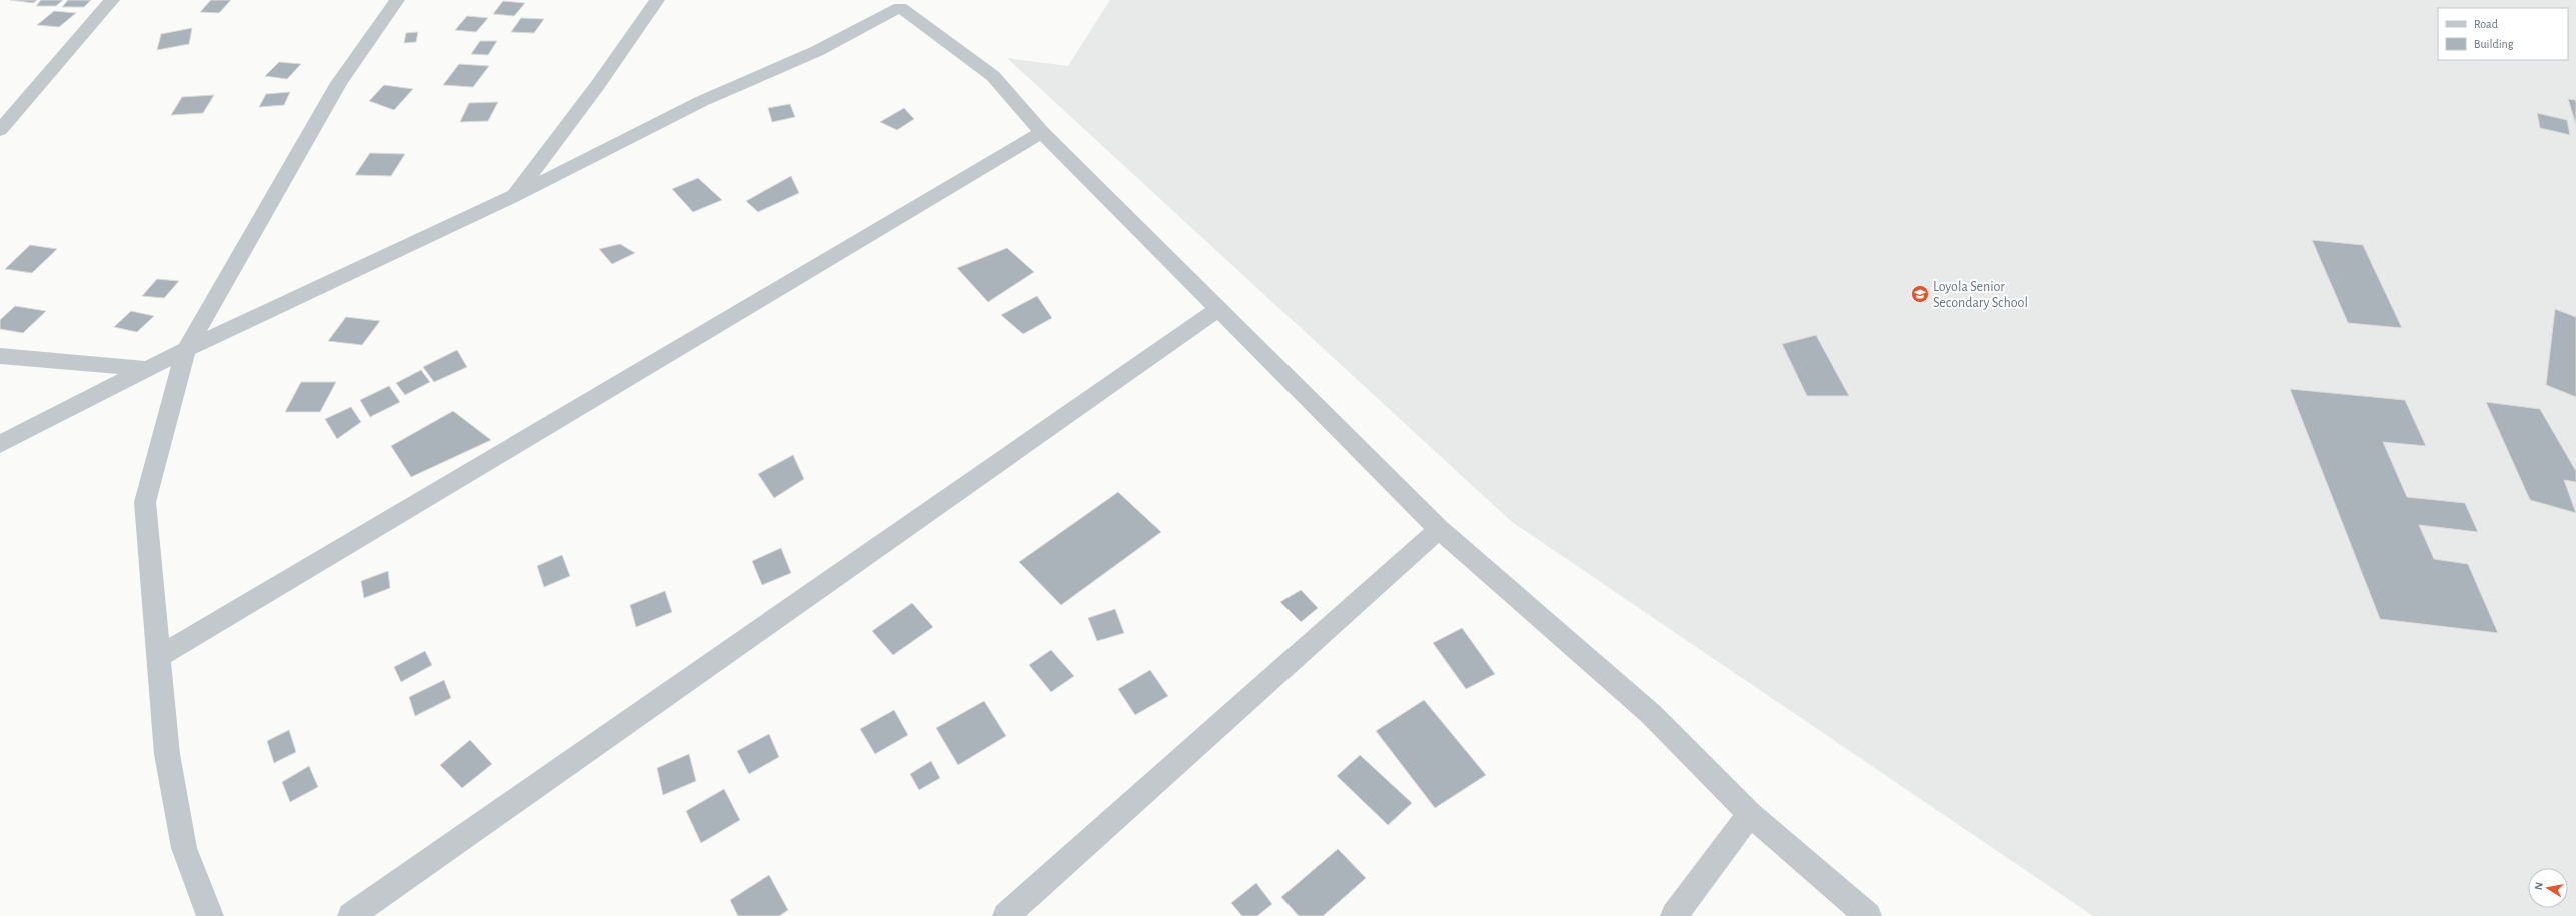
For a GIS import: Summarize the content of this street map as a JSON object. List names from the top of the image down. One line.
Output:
{"places":{"school or university":["Loyola Senior Secondary School"]},"legend":["Road","Building"],"north":"left"}
